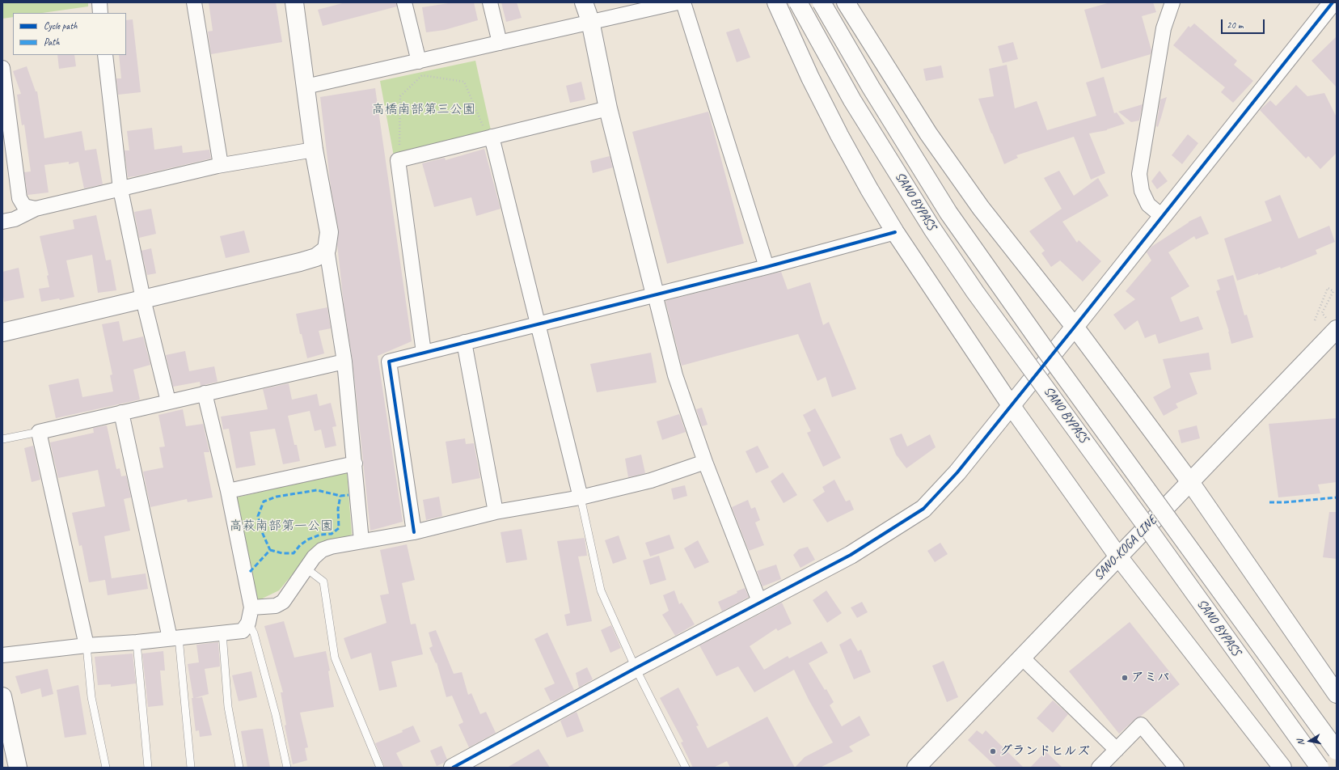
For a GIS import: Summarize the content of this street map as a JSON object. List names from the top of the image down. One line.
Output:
{"streets":{"main road":["SANO BYPASS","SANO-KOGA LINE"]},"parks":["高橋南部第三公園","高萩南部第一公園"],"places":["アミパ","グランドヒルズ"],"legend":["Cycle path","Path"],"scale_bar":"20 m","north":"left"}
